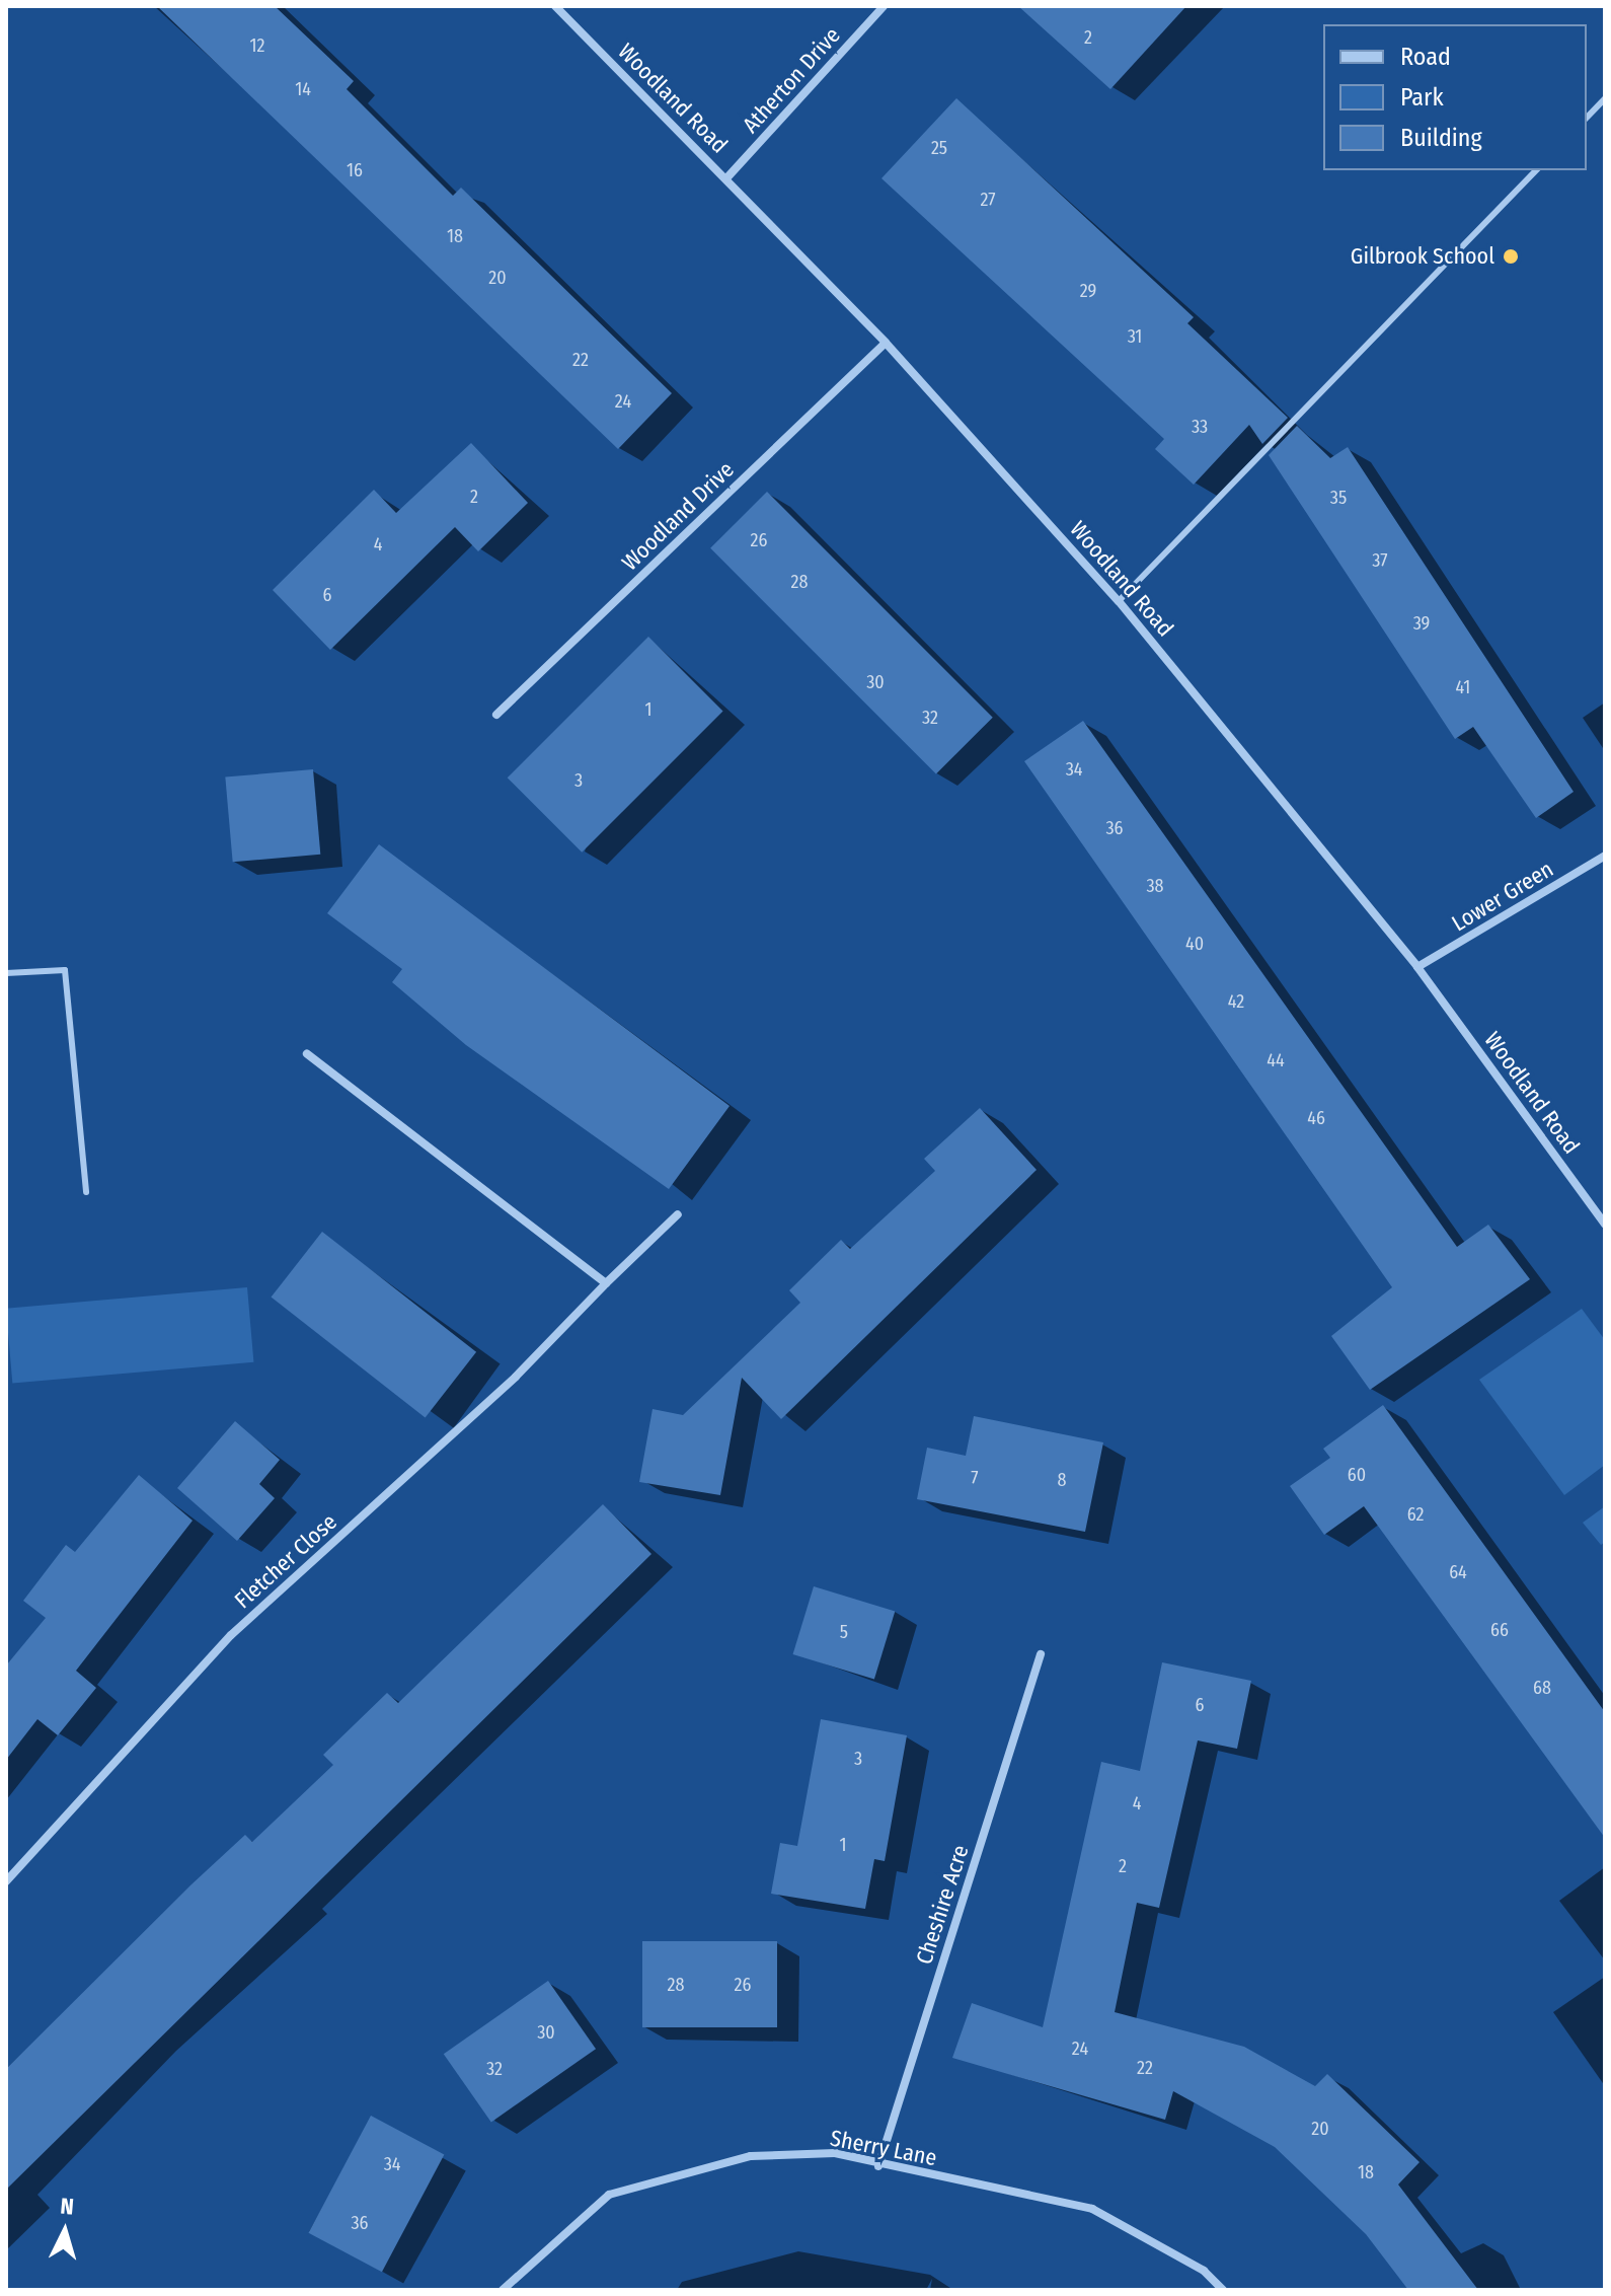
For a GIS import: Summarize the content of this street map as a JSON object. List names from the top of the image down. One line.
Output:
{"streets":{"street":["Atherton Drive","Woodland Road","Woodland Drive","Lower Green","Fletcher Close","Cheshire Acre","Sherry Lane"]},"crossings":[["Atherton Drive","Woodland Road"],["Woodland Road","Woodland Drive"],["Woodland Road","Lower Green"],["Cheshire Acre","Sherry Lane"]],"places":["Gilbrook School"],"house_numbers":["2","12","14","25","16","27","18","20","29","31","22","24","33","2","35","26","4","37","28","6","39","30","41","1","32","34","3","36","38","40","42","44","46","60","7","8","62","64","66","5","68","6","3","4","1","2","28","26","30","24","22","32","20","34","18","36"],"legend":["Road","Park","Building"],"north":"top"}
